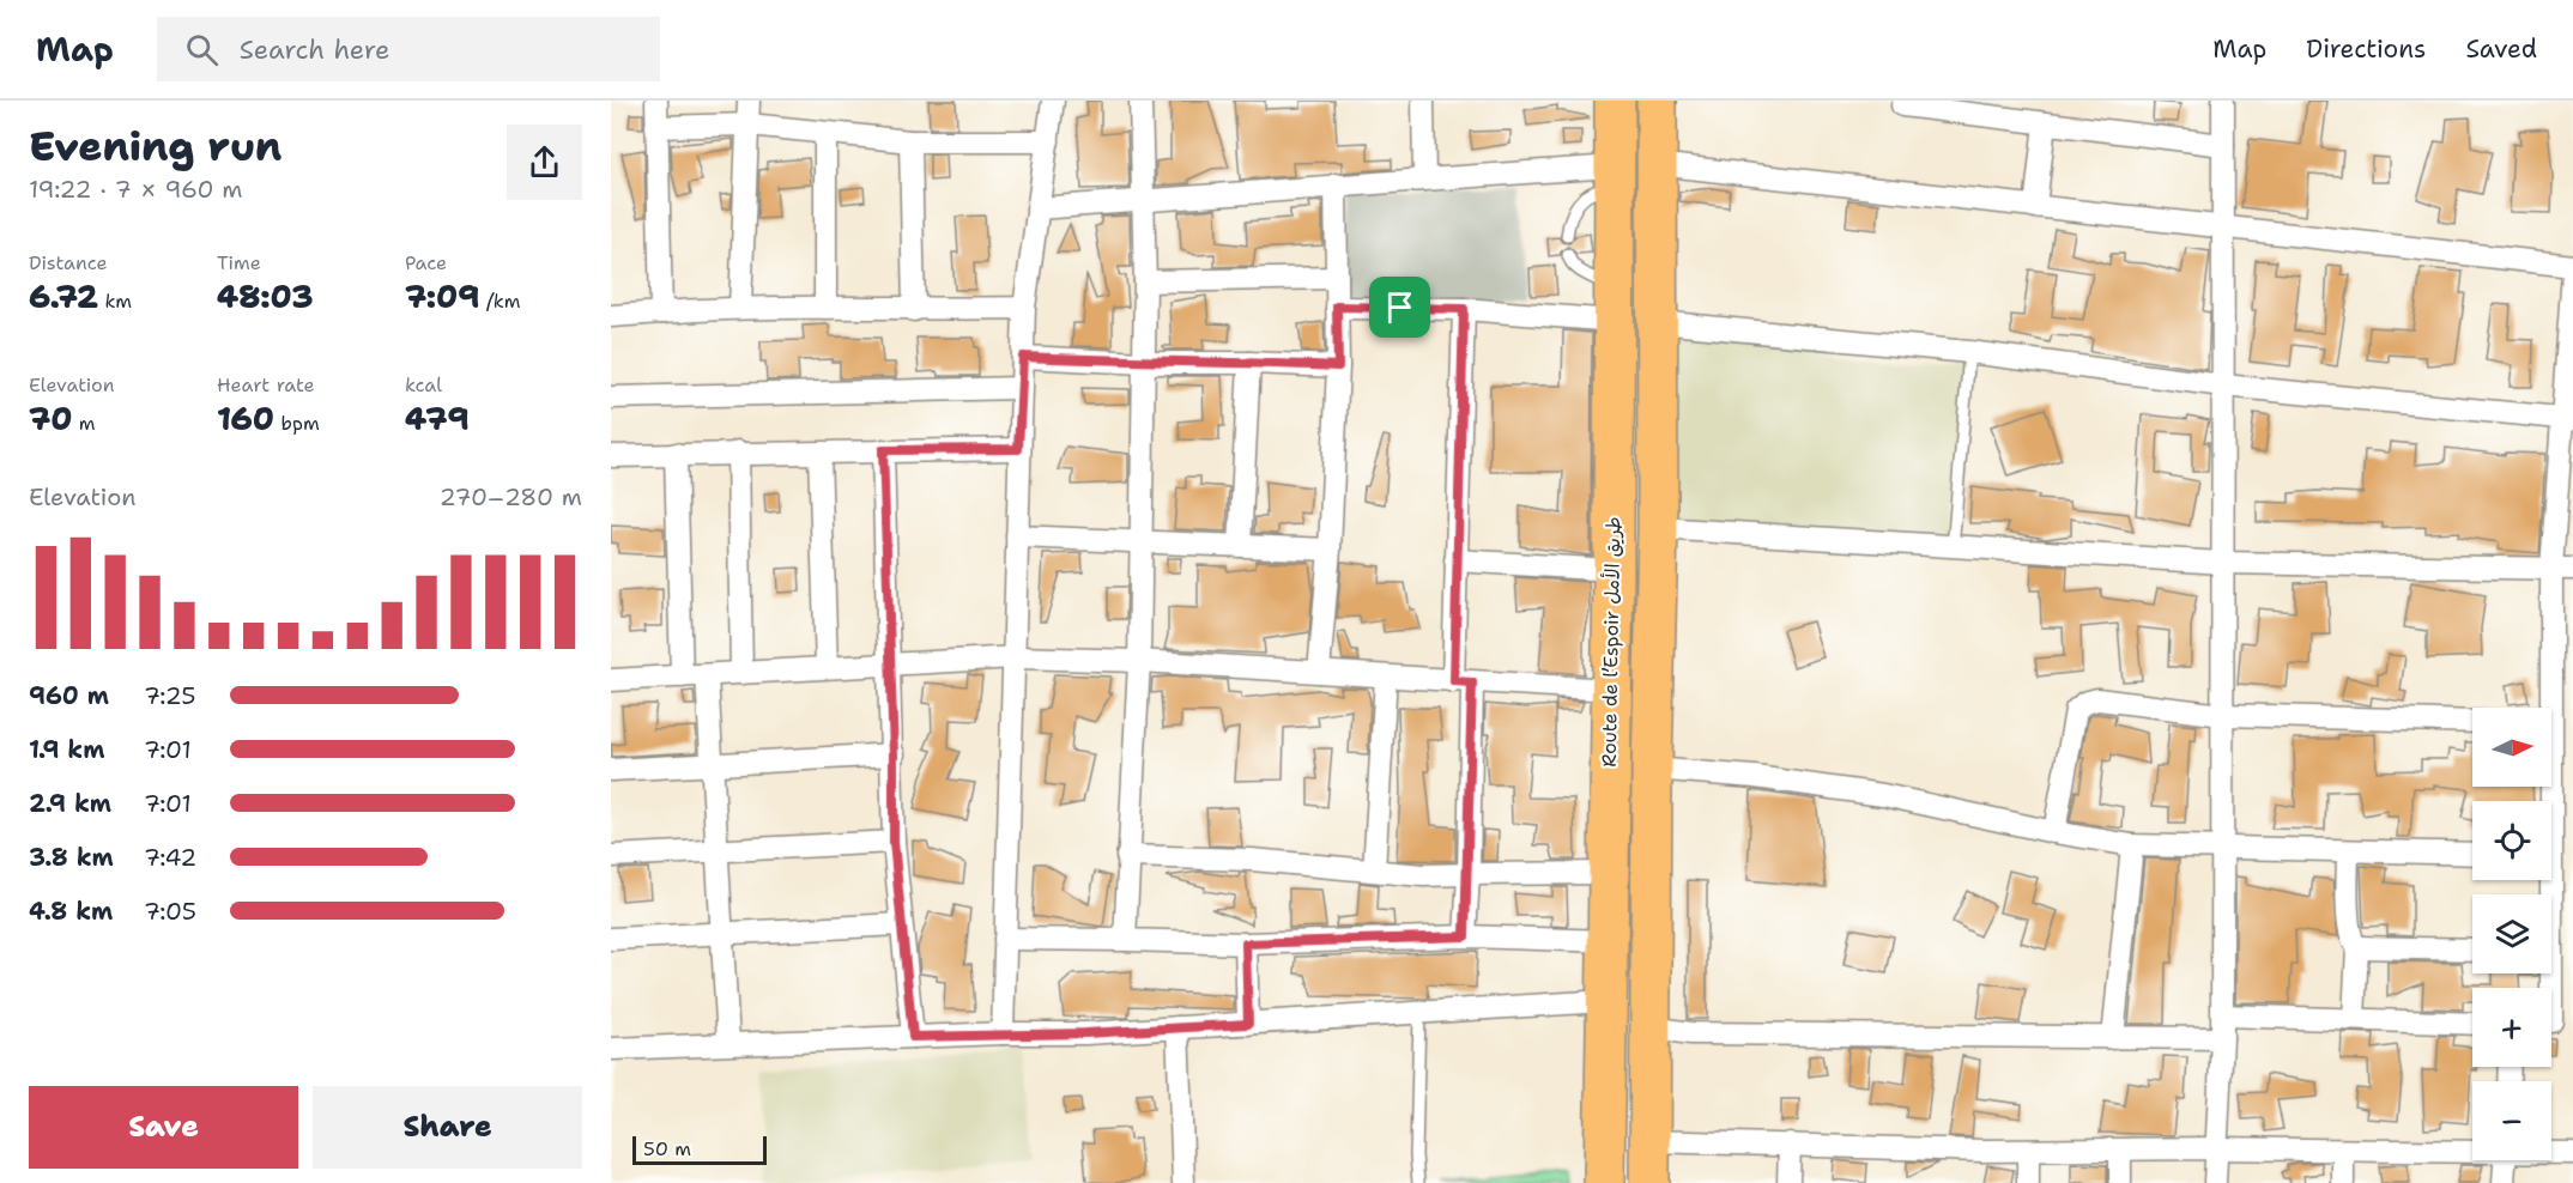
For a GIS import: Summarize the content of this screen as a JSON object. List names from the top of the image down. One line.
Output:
{"streets":{"highway":["Route de l’Espoir طريق الأمل"]},"scale_bar":"50 m","north":"right","page":{"header":"Map","search":"Search here","nav":["Map","Directions","Saved"],"heading":["Evening run","19:22 · 7 × 960 m"],"stats":[["Distance","6.72 km"],["Time","48:03"],["Pace","7:09 /km"],["Elevation","70 m"],["Heart rate","160 bpm"],["kcal","479"]],"chart":["Elevation","270–280 m"],"list":[{"name":"960 m","note":"7:25"},{"name":"1.9 km","note":"7:01"},{"name":"2.9 km","note":"7:01"},{"name":"3.8 km","note":"7:42"},{"name":"4.8 km","note":"7:05"}],"map_buttons":["+","−"],"buttons":["Save","Share"],"scale":"50 m"}}
